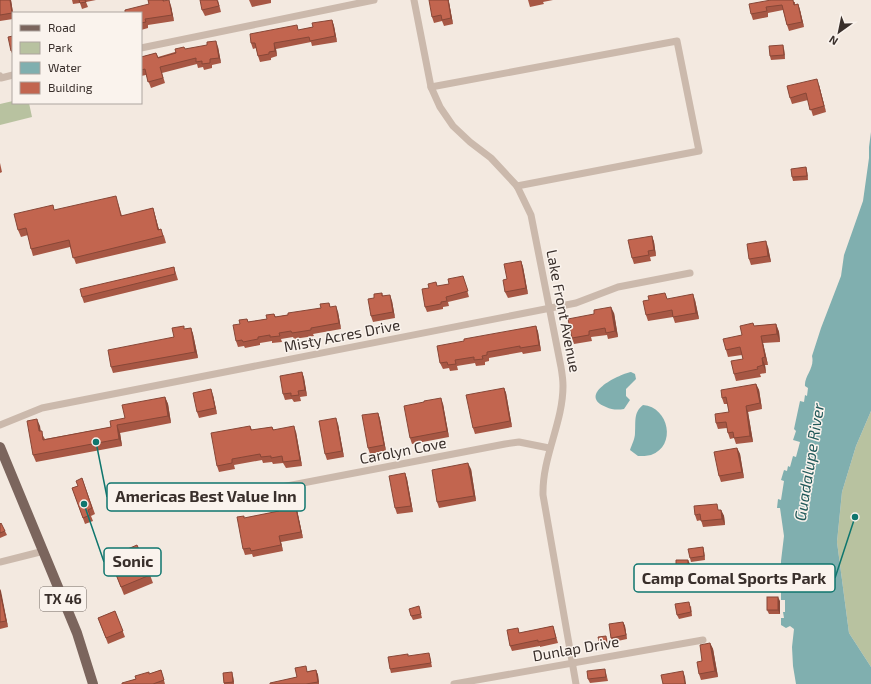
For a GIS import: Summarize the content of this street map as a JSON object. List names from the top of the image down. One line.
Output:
{"streets":{"main road":["TX 46"],"street":["Lake Front Avenue","Misty Acres Drive","Carolyn Cove","Dunlap Drive"]},"crossings":[["Lake Front Avenue","Misty Acres Drive"],["Lake Front Avenue","Carolyn Cove"],["Lake Front Avenue","Dunlap Drive"]],"water":["Guadalupe River"],"places":["Americas Best Value Inn","Sonic","Camp Comal Sports Park"],"legend":["Road","Park","Water","Building"],"north":"bottom left"}
